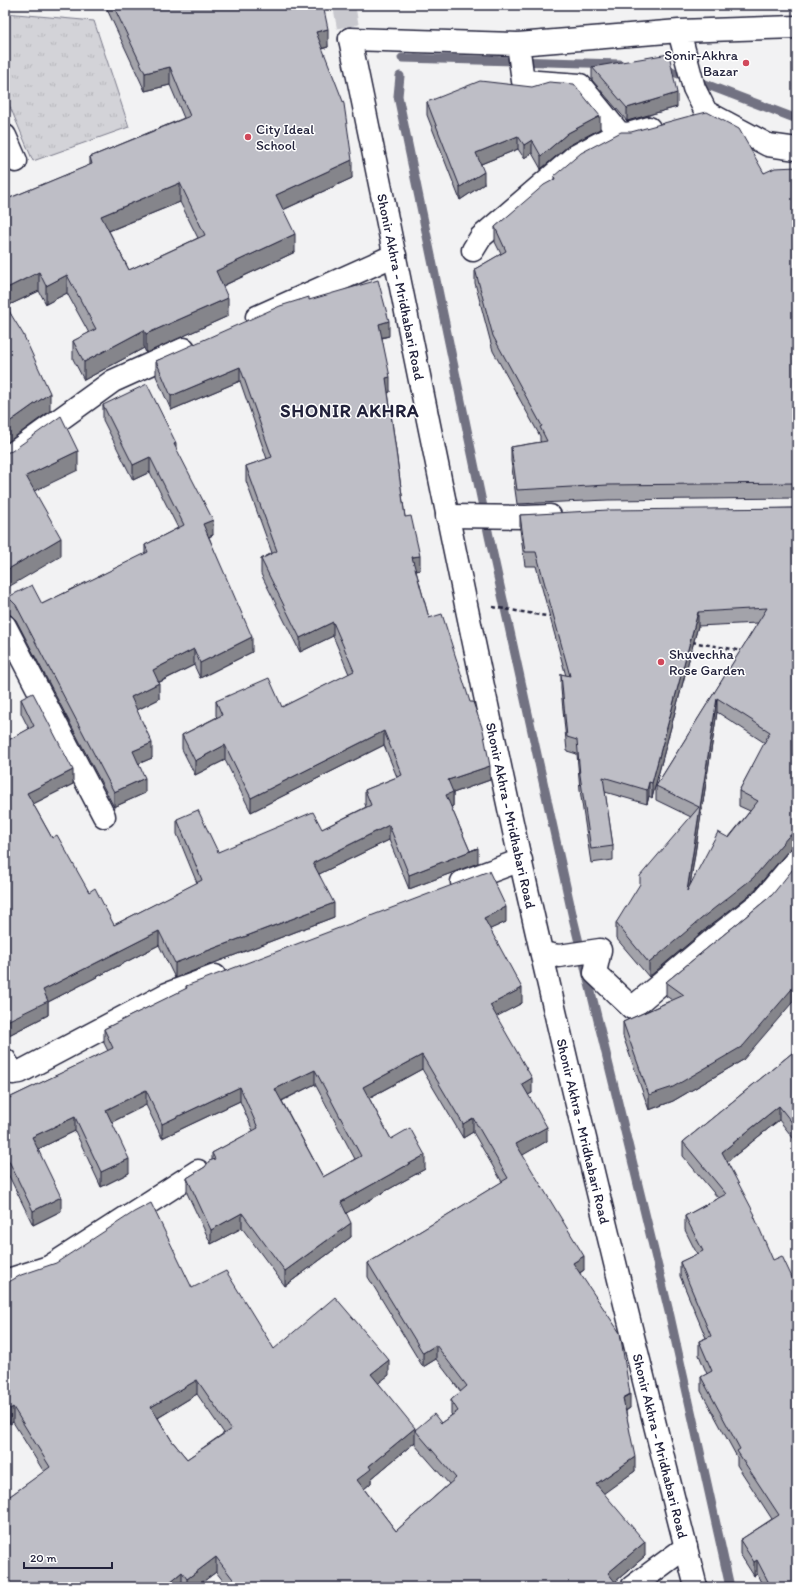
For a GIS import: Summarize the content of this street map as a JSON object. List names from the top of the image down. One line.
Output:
{"streets":{"street":["Shonir Akhra - Mridhabari Road"]},"districts":["SHONIR AKHRA"],"places":["Sonir-Akhra Bazar","City Ideal School","Shuvechha Rose Garden"],"scale_bar":"20 m"}
